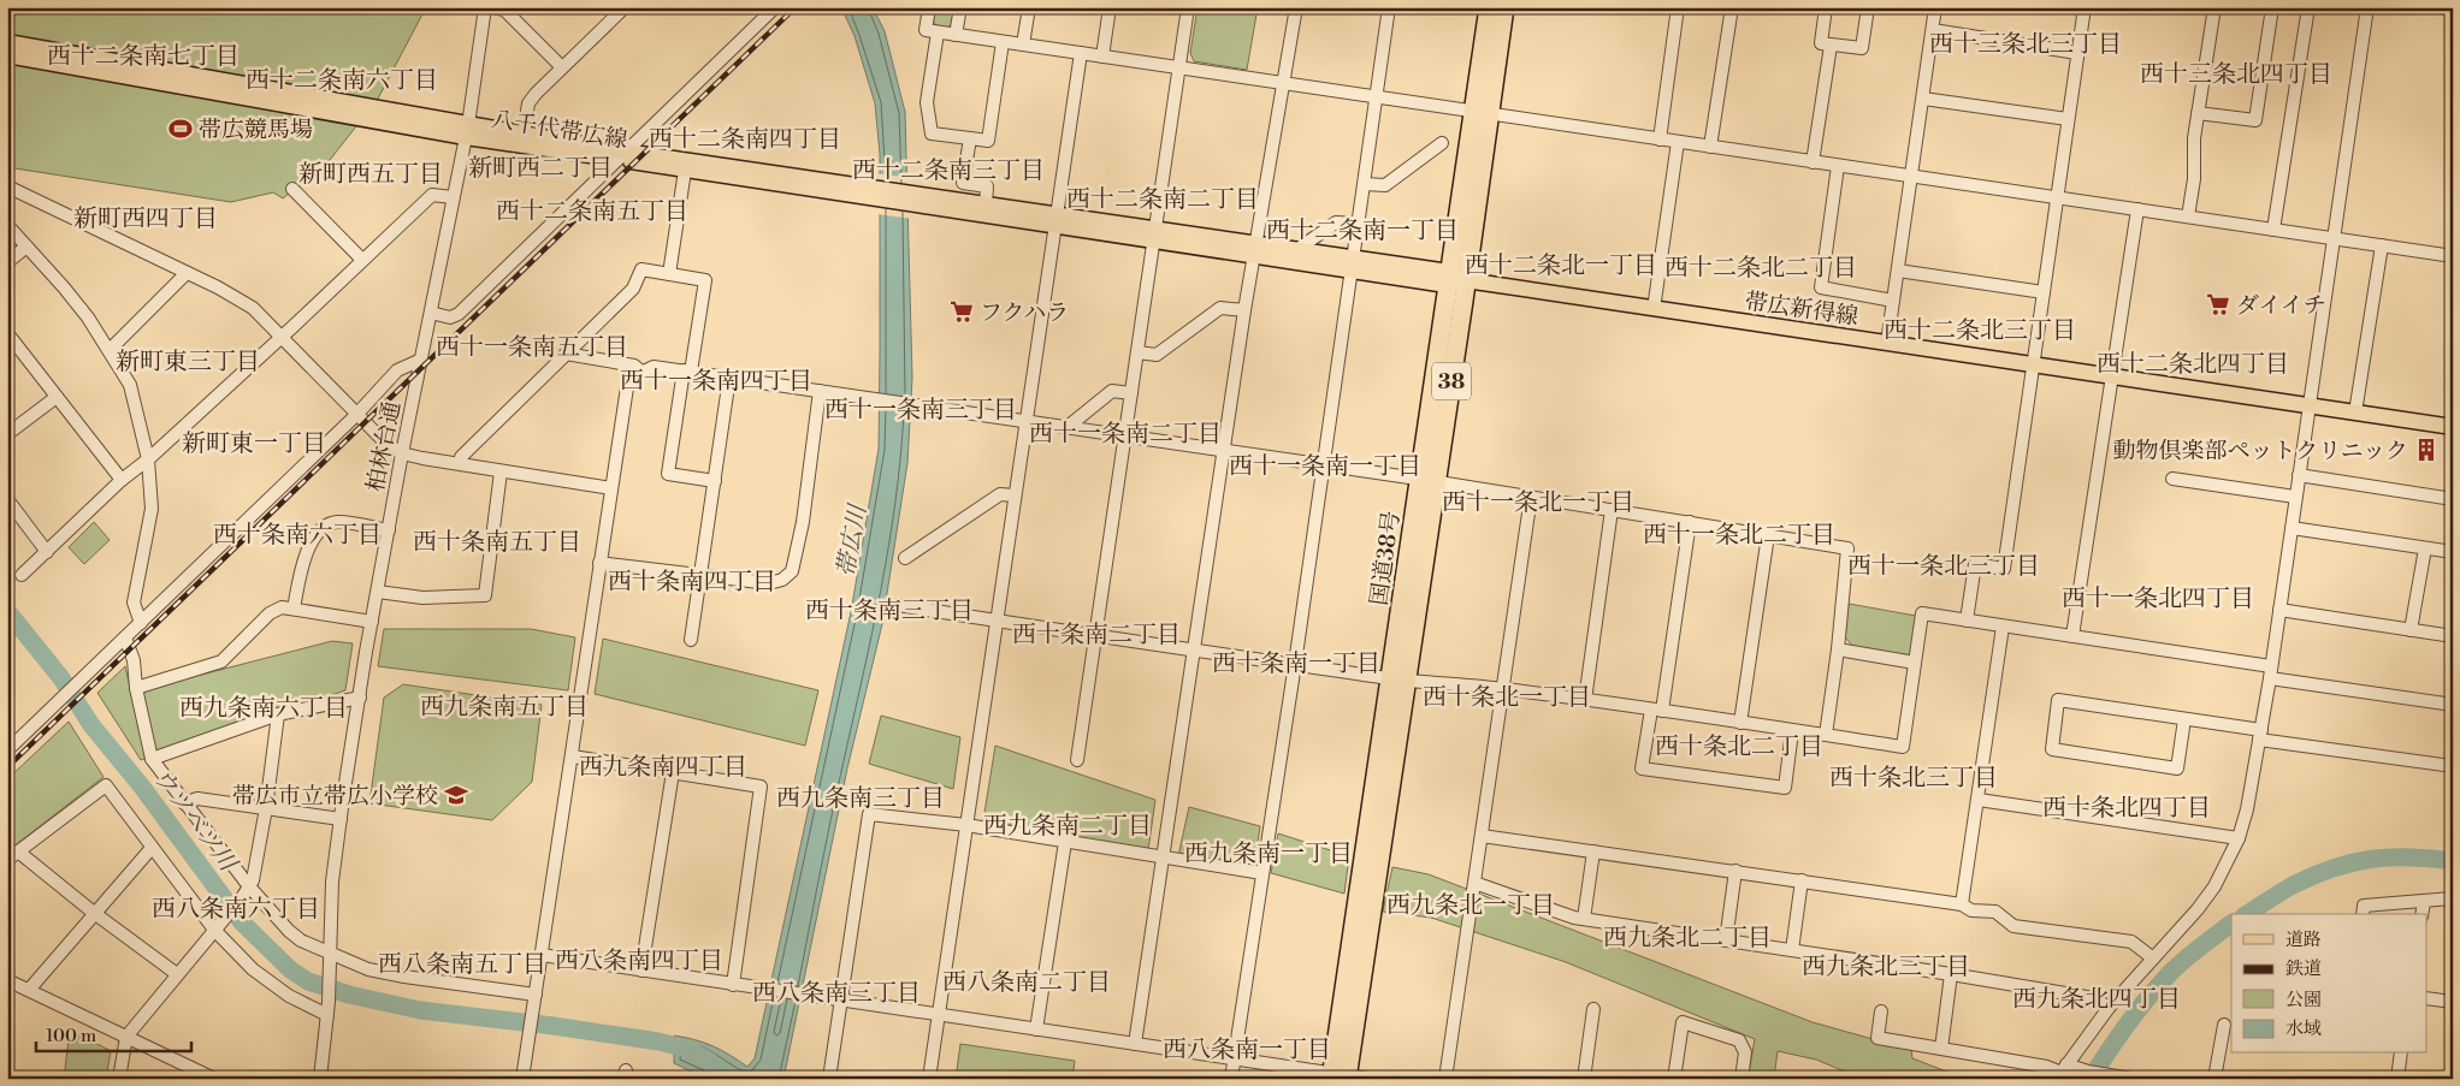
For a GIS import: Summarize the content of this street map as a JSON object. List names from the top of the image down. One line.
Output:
{"streets":{"highway":["38","国道38号"],"main road":["八千代帯広線","帯広新得線"],"street":["柏林台通"]},"crossings":[["八千代帯広線","帯広新得線"],["八千代帯広線","柏林台通"],["八千代帯広線","国道38号"],["帯広新得線","国道38号"]],"districts":["西十三条北三丁目","西十二条南七丁目","西十三条北四丁目","西十二条南六丁目","西十二条南四丁目","新町西二丁目","西十二条南三丁目","新町西五丁目","西十二条南二丁目","西十二条南五丁目","新町西四丁目","西十二条南一丁目","西十二条北一丁目","西十二条北二丁目","西十二条北三丁目","西十一条南五丁目","新町東三丁目","西十二条北四丁目","西十一条南四丁目","西十一条南三丁目","西十一条南二丁目","新町東一丁目","西十一条南一丁目","西十一条北一丁目","西十条南六丁目","西十一条北二丁目","西十条南五丁目","西十一条北三丁目","西十条南四丁目","西十一条北四丁目","西十条南三丁目","西十条南二丁目","西十条南一丁目","西十条北一丁目","西九条南五丁目","西九条南六丁目","西十条北二丁目","西九条南四丁目","西十条北三丁目","西九条南三丁目","西十条北四丁目","西九条南二丁目","西九条南一丁目","西九条北一丁目","西八条南六丁目","西九条北二丁目","西八条南四丁目","西八条南五丁目","西九条北三丁目","西八条南二丁目","西八条南三丁目","西九条北四丁目","西八条南一丁目"],"water":["帯広川","ウツベツ川"],"places":{"sports":["帯広競馬場"],"supermarket":["ダイイチ","フクハラ"],"building":["動物倶楽部ペットクリニック"],"school or university":["帯広市立帯広小学校"]},"legend":["道路","鉄道","公園","水域"],"scale_bar":"100 m"}
